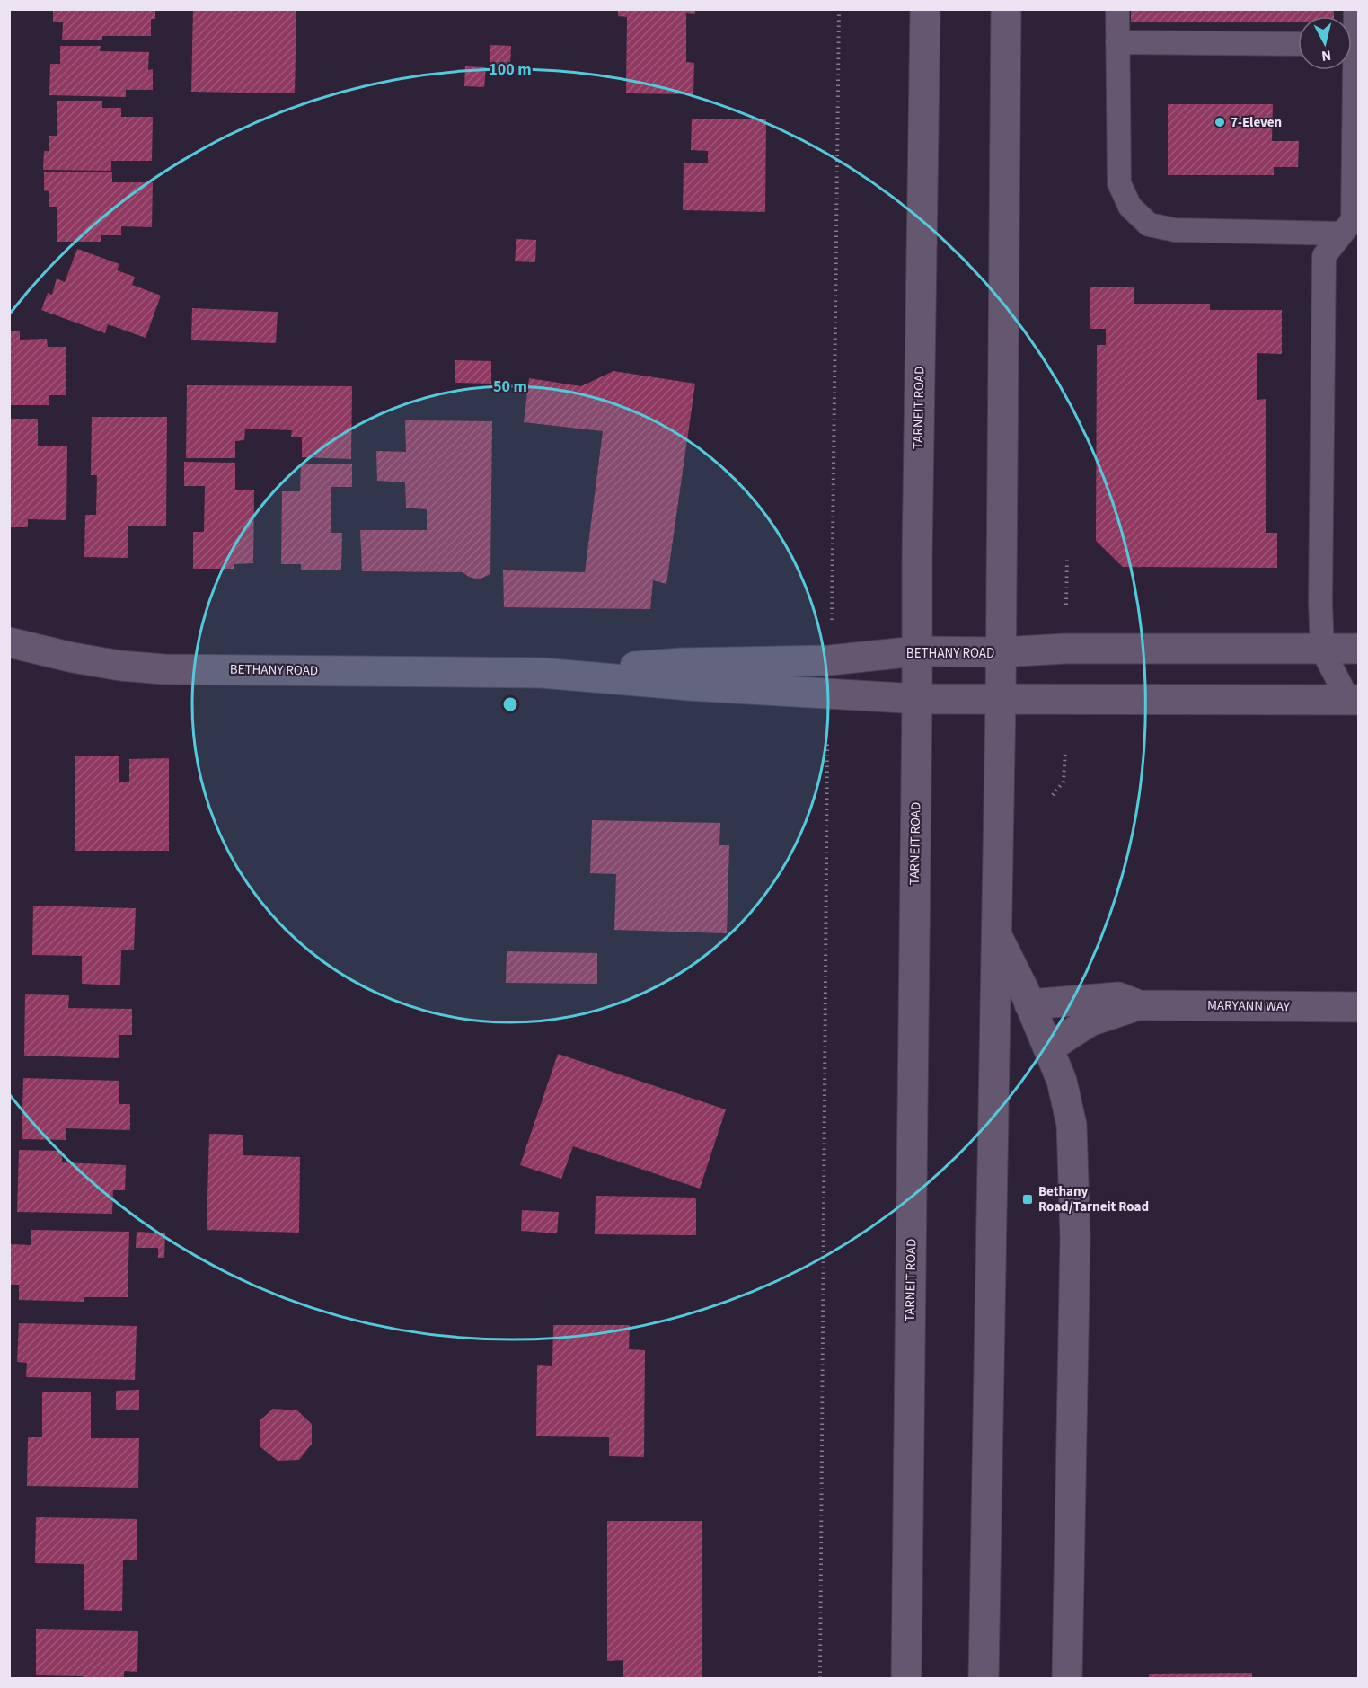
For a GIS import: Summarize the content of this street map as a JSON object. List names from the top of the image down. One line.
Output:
{"streets":{"street":["TARNEIT ROAD","BETHANY ROAD","MARYANN WAY"]},"crossings":[["TARNEIT ROAD","BETHANY ROAD"]],"places":{"other":["7-Eleven"],"transit":["Bethany Road/Tarneit Road"]},"north":"bottom","rings":["100 m","50 m"]}
